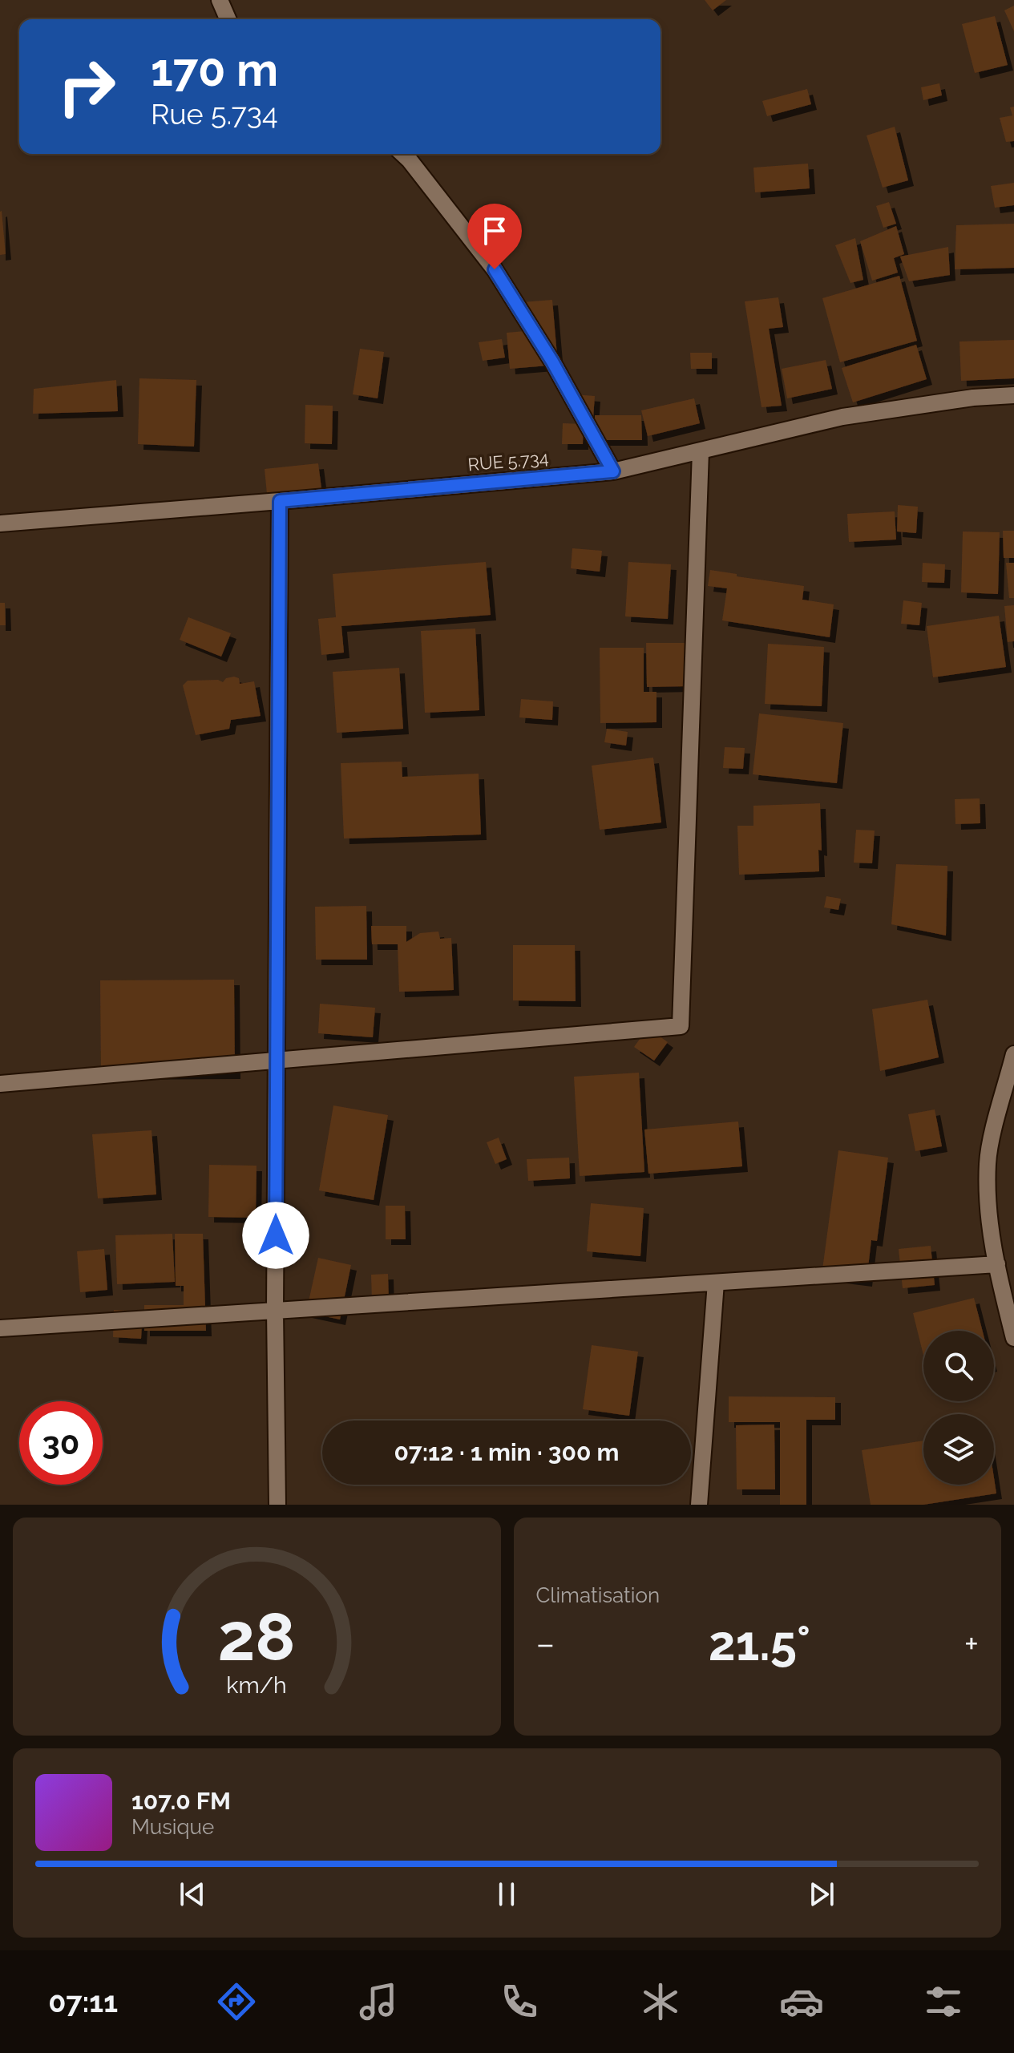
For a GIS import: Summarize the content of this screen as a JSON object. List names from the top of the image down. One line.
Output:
{"streets":{"street":["RUE 5.734"]},"page":{"turn":["170 m","Rue 5.734"],"limit":"30","trip":"07:12 · 1 min · 300 m","tile":"Climatisation","heat":["−","21.5°","+"],"song":["107.0 FM","Musique"],"tabs":"07:11","gauge":["28","km/h"]}}
